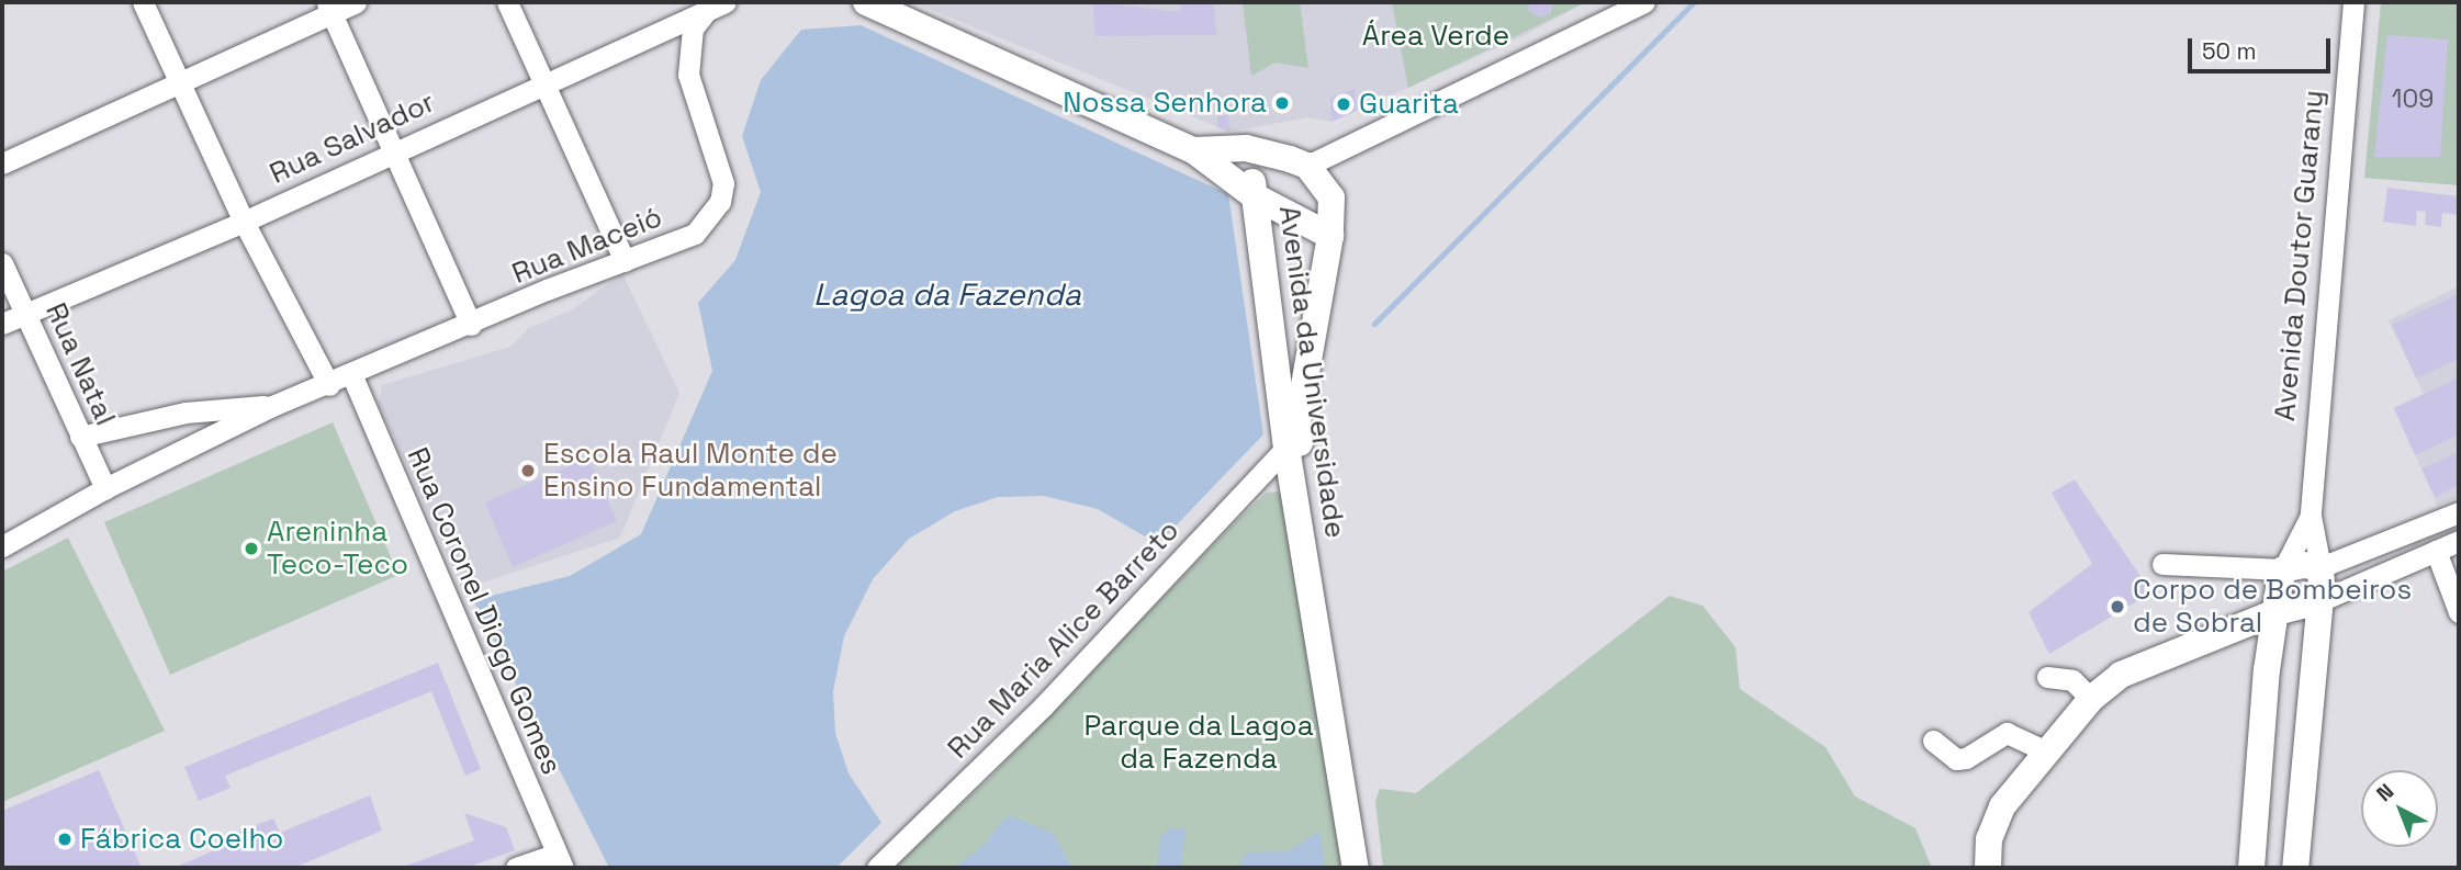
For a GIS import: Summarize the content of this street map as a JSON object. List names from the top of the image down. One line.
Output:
{"streets":{"main road":["Avenida Doutor Guarany","Avenida da Universidade"],"street":["Rua Salvador","Rua Maceió","Rua Natal","Rua Coronel Diogo Gomes","Rua Maria Alice Barreto"]},"crossings":[["Rua Salvador","Rua Maceió"],["Rua Salvador","Rua Natal"],["Rua Maceió","Rua Natal"],["Rua Maceió","Rua Coronel Diogo Gomes"],["Avenida da Universidade","Rua Maria Alice Barreto"]],"water":["Lagoa da Fazenda"],"parks":["Área Verde","Parque da Lagoa da Fazenda"],"places":["Nossa Senhora","Guarita","Escola Raul Monte de Ensino Fundamental","Areninha Teco-Teco","Corpo de Bombeiros de Sobral","Fábrica Coelho"],"house_numbers":["109"],"scale_bar":"50 m","north":"top left"}
